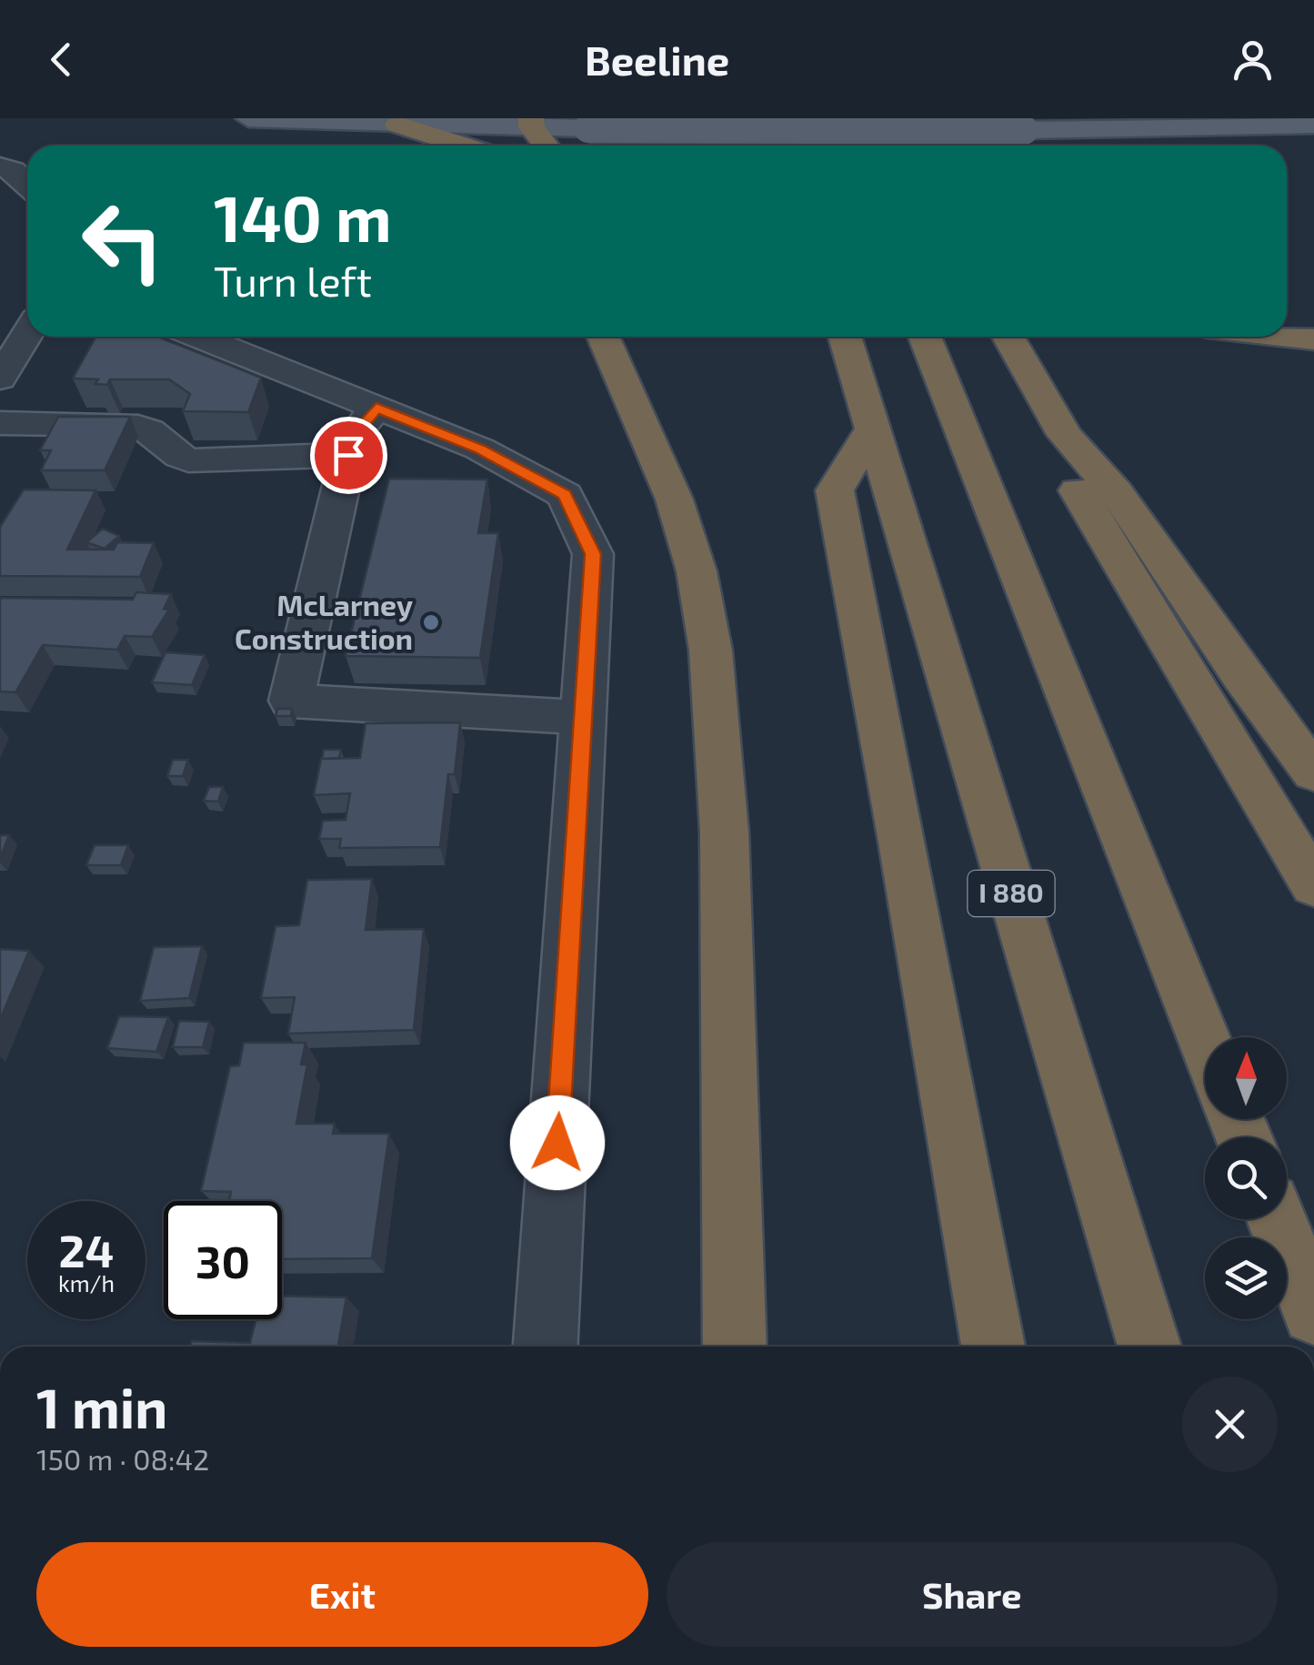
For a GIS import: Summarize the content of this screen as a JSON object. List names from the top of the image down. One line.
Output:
{"streets":{"highway":["I 880"]},"places":["McLarney Construction"],"north":"top","page":{"header":"Beeline","turn":["140 m","Turn left"],"speed":"24 km/h","limit":"30","heading":["1 min","150 m · 08:42"],"buttons":["Exit","Share"]}}
